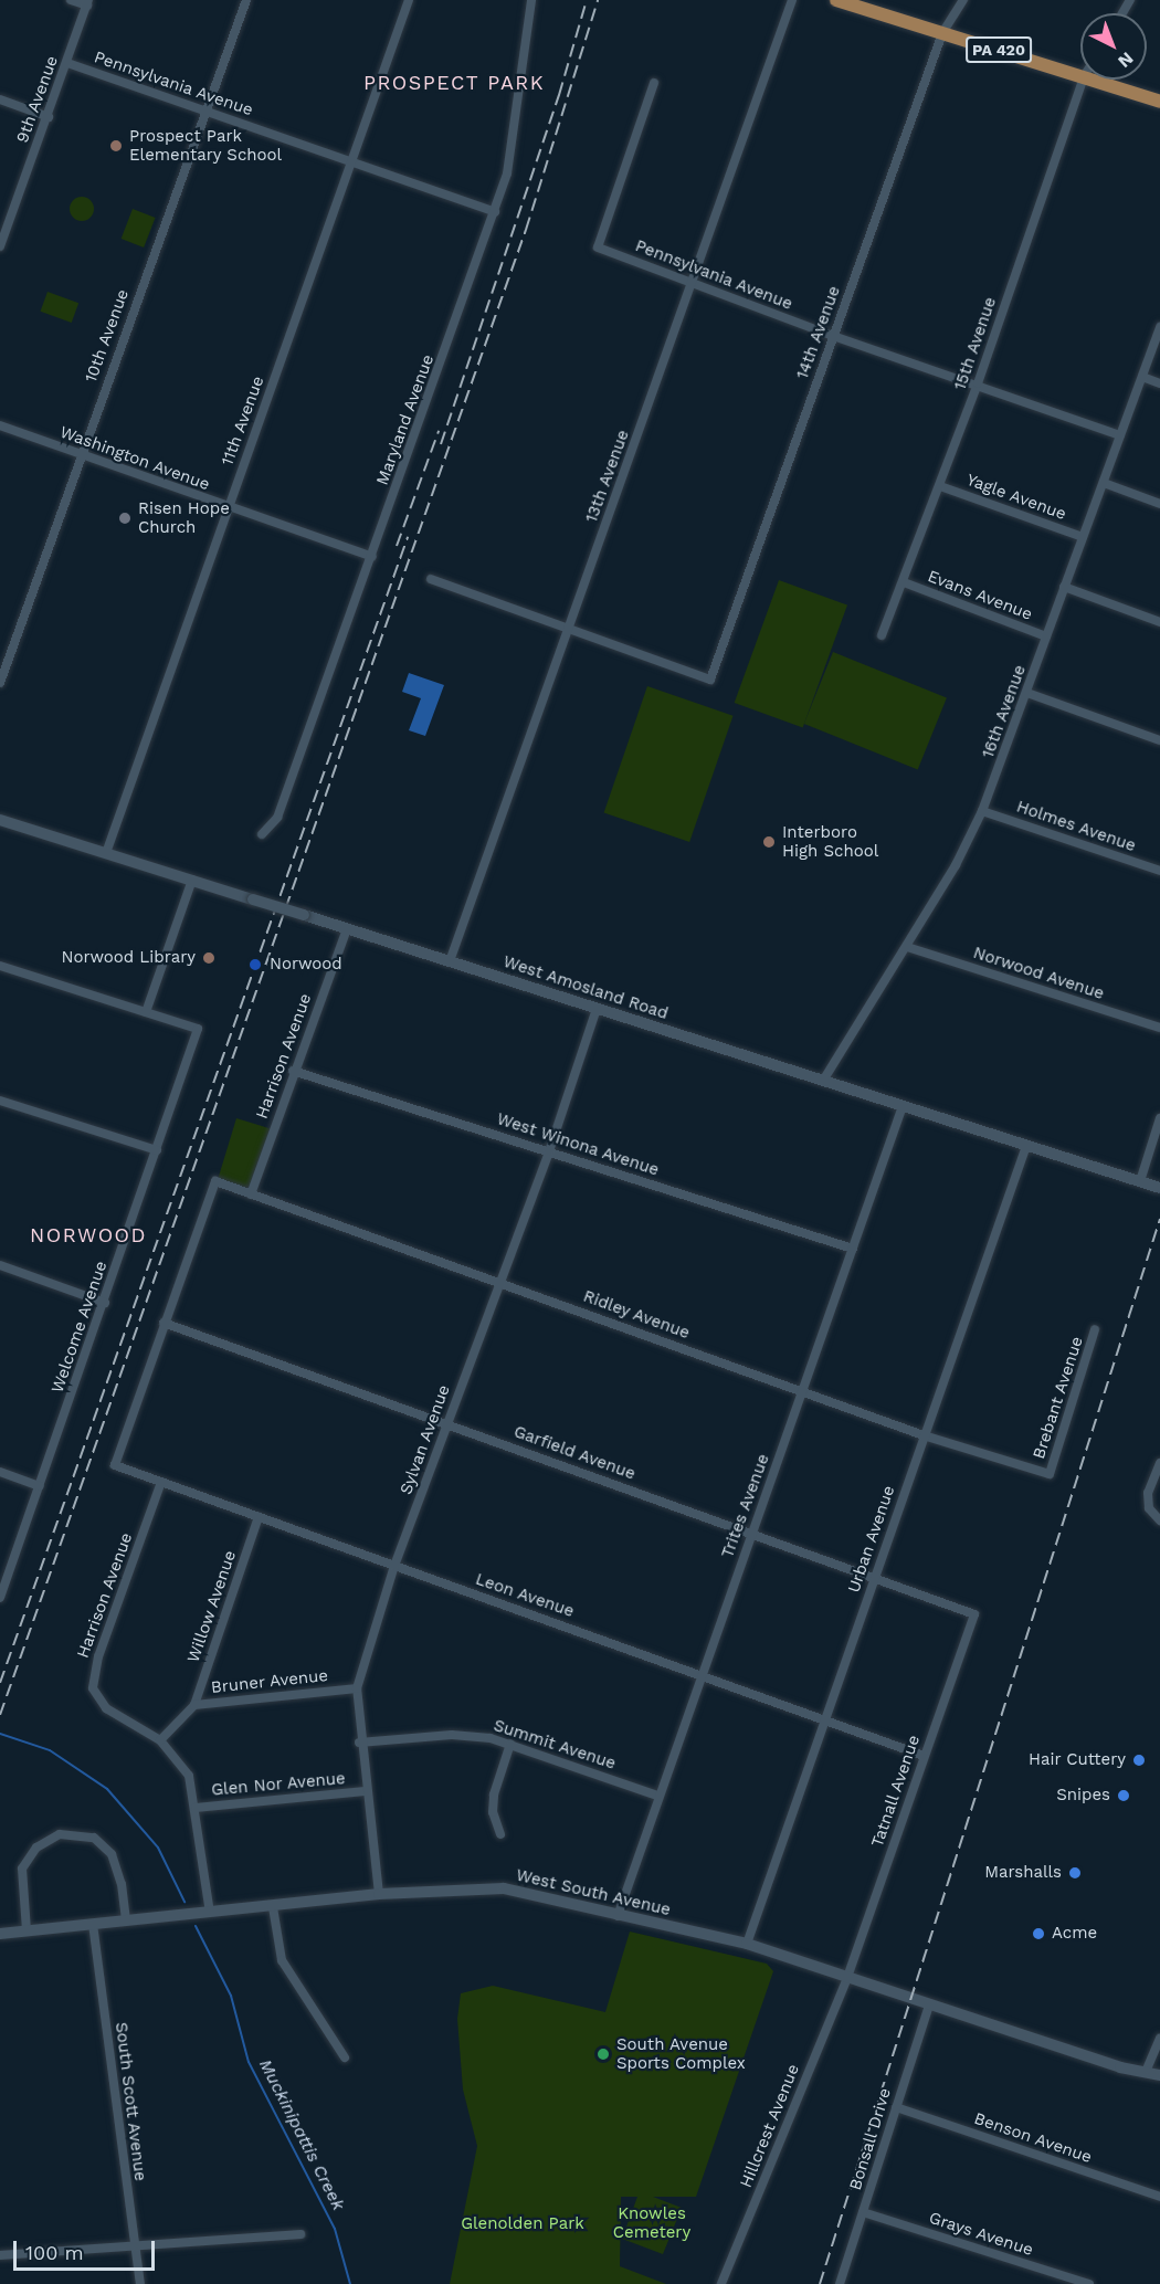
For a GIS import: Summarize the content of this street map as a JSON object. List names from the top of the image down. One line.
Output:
{"streets":{"main road":["PA 420"],"street":["Pennsylvania Avenue","9th Avenue","14th Avenue","10th Avenue","15th Avenue","Maryland Avenue","11th Avenue","Washington Avenue","13th Avenue","Yagle Avenue","Evans Avenue","16th Avenue","Holmes Avenue","Norwood Avenue","West Amosland Road","Harrison Avenue","West Winona Avenue","Ridley Avenue","Welcome Avenue","Brebant Avenue","Sylvan Avenue","Garfield Avenue","Trites Avenue","Urban Avenue","Leon Avenue","Willow Avenue","Bruner Avenue","Summit Avenue","Glen Nor Avenue","Tatnall Avenue","West South Avenue","South Scott Avenue","Hillcrest Avenue","Benson Avenue","Bonsall Drive","Grays Avenue"]},"crossings":[["PA 420","14th Avenue"],["Pennsylvania Avenue","9th Avenue"],["Pennsylvania Avenue","14th Avenue"],["Pennsylvania Avenue","10th Avenue"],["Pennsylvania Avenue","15th Avenue"],["Pennsylvania Avenue","Maryland Avenue"],["Pennsylvania Avenue","11th Avenue"],["Pennsylvania Avenue","13th Avenue"],["Pennsylvania Avenue","16th Avenue"],["14th Avenue","13th Avenue"],["10th Avenue","Washington Avenue"],["15th Avenue","Yagle Avenue"],["15th Avenue","Evans Avenue"],["Maryland Avenue","Washington Avenue"],["11th Avenue","Washington Avenue"],["11th Avenue","West Amosland Road"],["13th Avenue","West Amosland Road"],["Yagle Avenue","16th Avenue"],["Evans Avenue","16th Avenue"],["16th Avenue","Holmes Avenue"],["16th Avenue","Norwood Avenue"],["16th Avenue","West Amosland Road"],["West Amosland Road","Harrison Avenue"],["West Amosland Road","Sylvan Avenue"],["West Amosland Road","Trites Avenue"],["West Amosland Road","Urban Avenue"],["Harrison Avenue","West Winona Avenue"],["Harrison Avenue","Ridley Avenue"],["Harrison Avenue","Leon Avenue"],["Harrison Avenue","Bruner Avenue"],["Harrison Avenue","Glen Nor Avenue"],["Harrison Avenue","West South Avenue"],["West Winona Avenue","Sylvan Avenue"],["West Winona Avenue","Trites Avenue"],["Ridley Avenue","Brebant Avenue"],["Ridley Avenue","Sylvan Avenue"],["Ridley Avenue","Garfield Avenue"],["Ridley Avenue","Trites Avenue"],["Ridley Avenue","Urban Avenue"],["Ridley Avenue","Leon Avenue"],["Sylvan Avenue","Garfield Avenue"],["Sylvan Avenue","Leon Avenue"],["Sylvan Avenue","Bruner Avenue"],["Sylvan Avenue","Summit Avenue"],["Sylvan Avenue","Glen Nor Avenue"],["Sylvan Avenue","West South Avenue"],["Garfield Avenue","Trites Avenue"],["Garfield Avenue","Urban Avenue"],["Garfield Avenue","Leon Avenue"],["Garfield Avenue","Tatnall Avenue"],["Trites Avenue","Leon Avenue"],["Trites Avenue","Summit Avenue"],["Trites Avenue","West South Avenue"],["Urban Avenue","Leon Avenue"],["Urban Avenue","West South Avenue"],["Leon Avenue","Willow Avenue"],["Leon Avenue","Tatnall Avenue"],["Willow Avenue","Bruner Avenue"],["Tatnall Avenue","West South Avenue"],["Tatnall Avenue","Hillcrest Avenue"],["West South Avenue","South Scott Avenue"],["West South Avenue","Hillcrest Avenue"],["West South Avenue","Bonsall Drive"],["Benson Avenue","Bonsall Drive"],["Bonsall Drive","Grays Avenue"]],"districts":["PROSPECT PARK","NORWOOD"],"water":["Muckinipattis Creek"],"parks":["Knowles Cemetery","Glenolden Park"],"places":["Prospect Park Elementary School","Risen Hope Church","Interboro High School","Norwood Library","Norwood","Hair Cuttery","Snipes","Marshalls","Acme","South Avenue Sports Complex"],"scale_bar":"100 m","north":"bottom right"}
